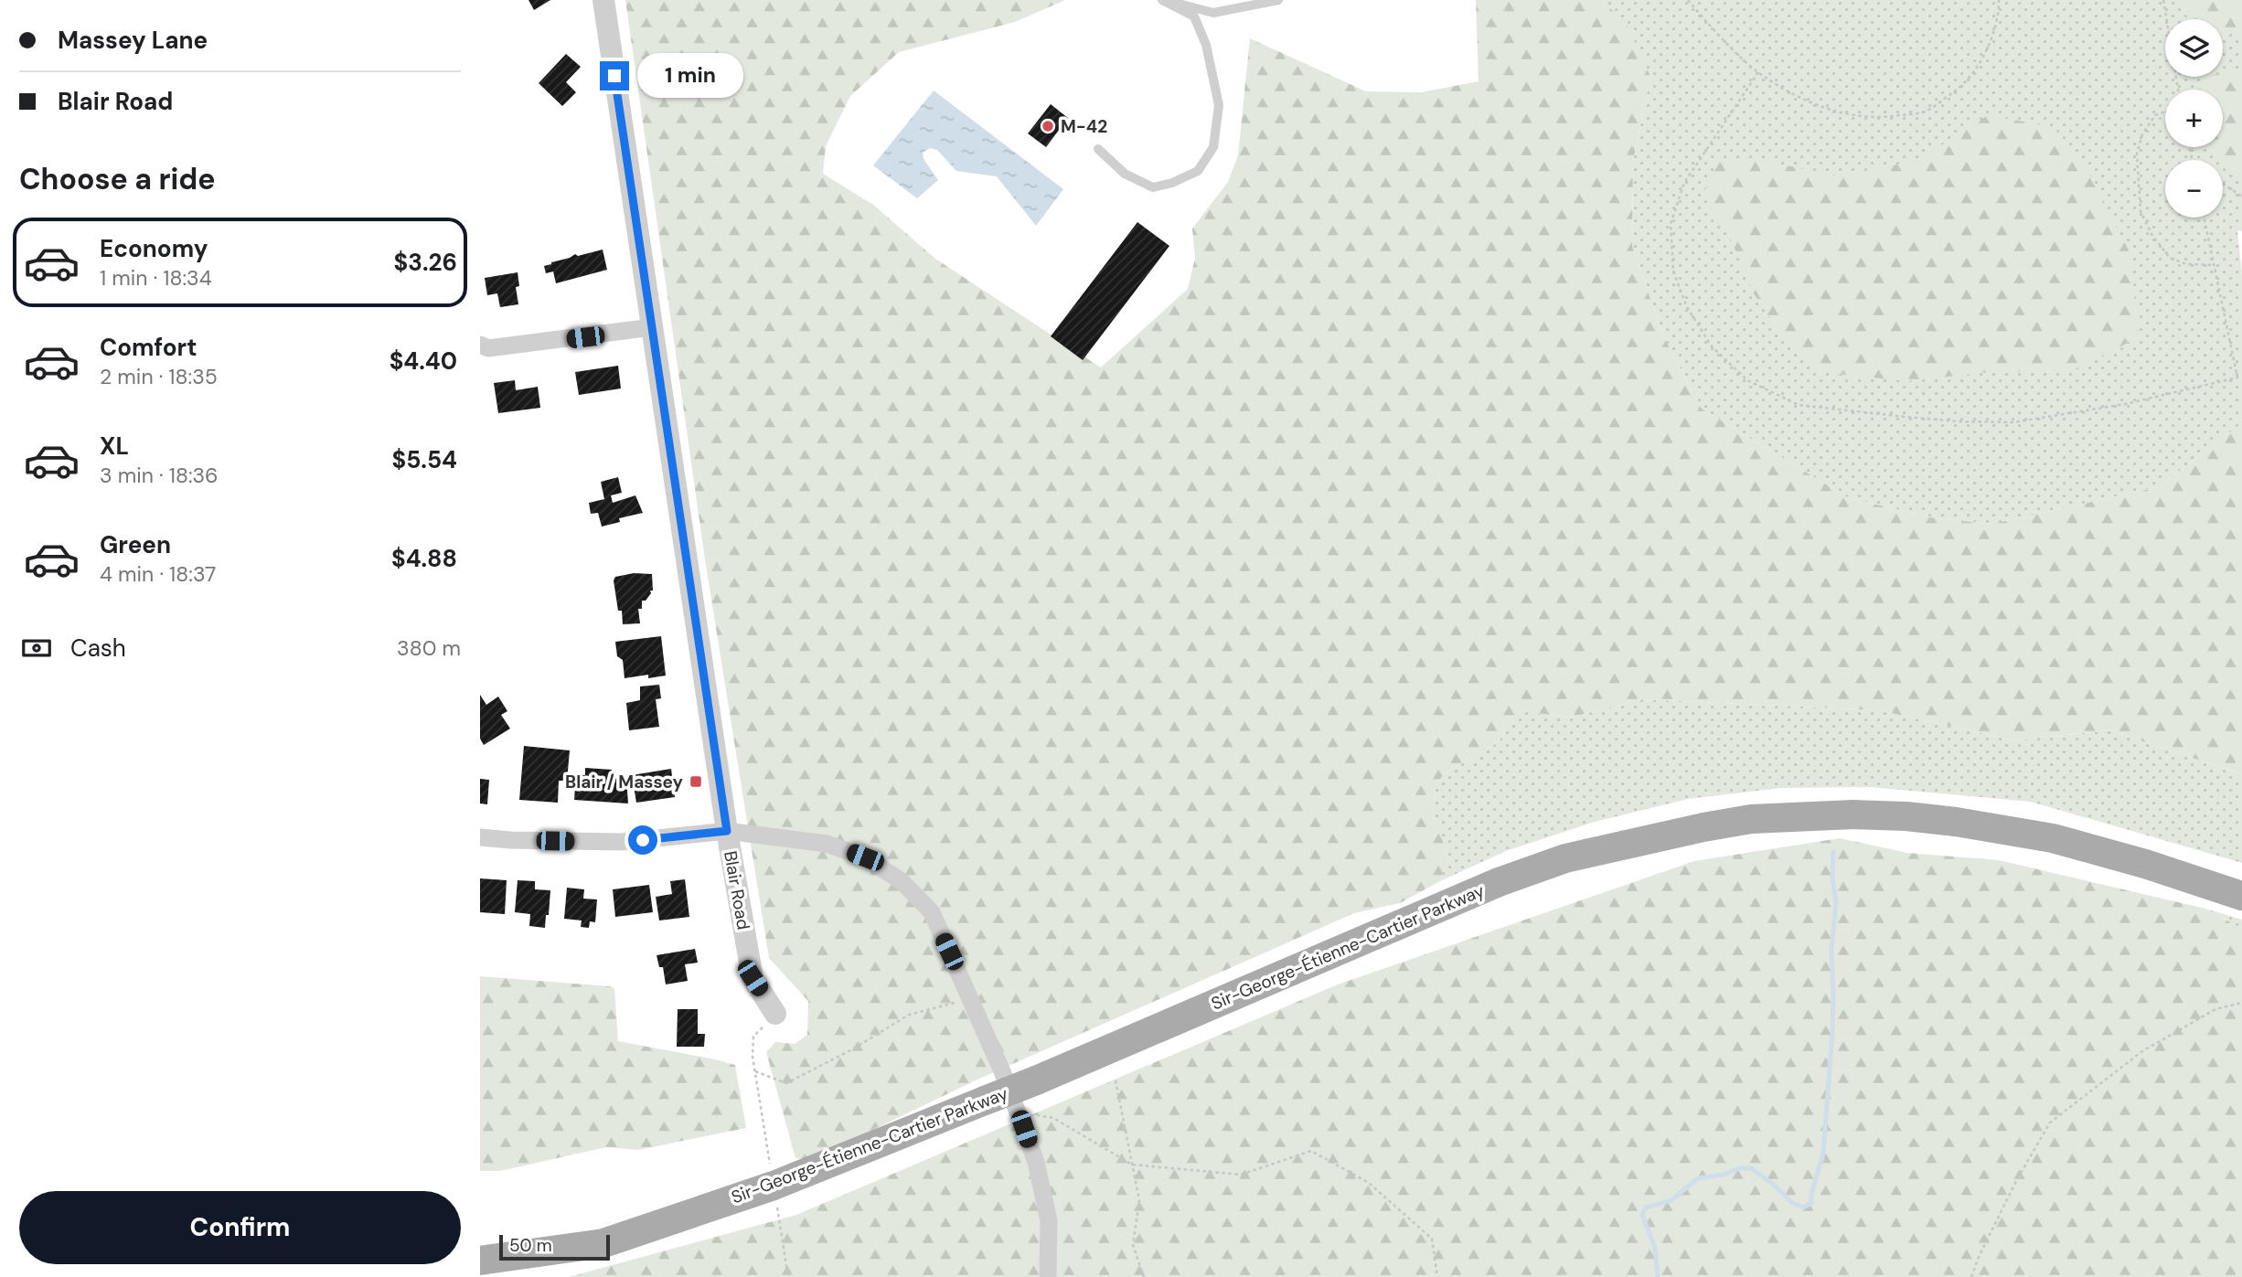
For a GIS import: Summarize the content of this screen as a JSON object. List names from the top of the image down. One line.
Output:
{"streets":{"main road":["Sir-George-Étienne-Cartier Parkway"],"street":["Blair Road"]},"places":{"other":["M-42"],"transit":["Blair / Massey"]},"scale_bar":"50 m","page":{"banner":["Massey Lane","Blair Road"],"map_buttons":["+","−"],"bubble":"1 min","heading":"Choose a ride","list":[{"name":"Economy","note":"1 min · 18:34","value":"$3.26"},{"name":"Comfort","note":"2 min · 18:35","value":"$4.40"},{"name":"XL","note":"3 min · 18:36","value":"$5.54"},{"name":"Green","note":"4 min · 18:37","value":"$4.88"}],"pay":["Cash","380 m"],"buttons":"Confirm","scale":"50 m"}}
